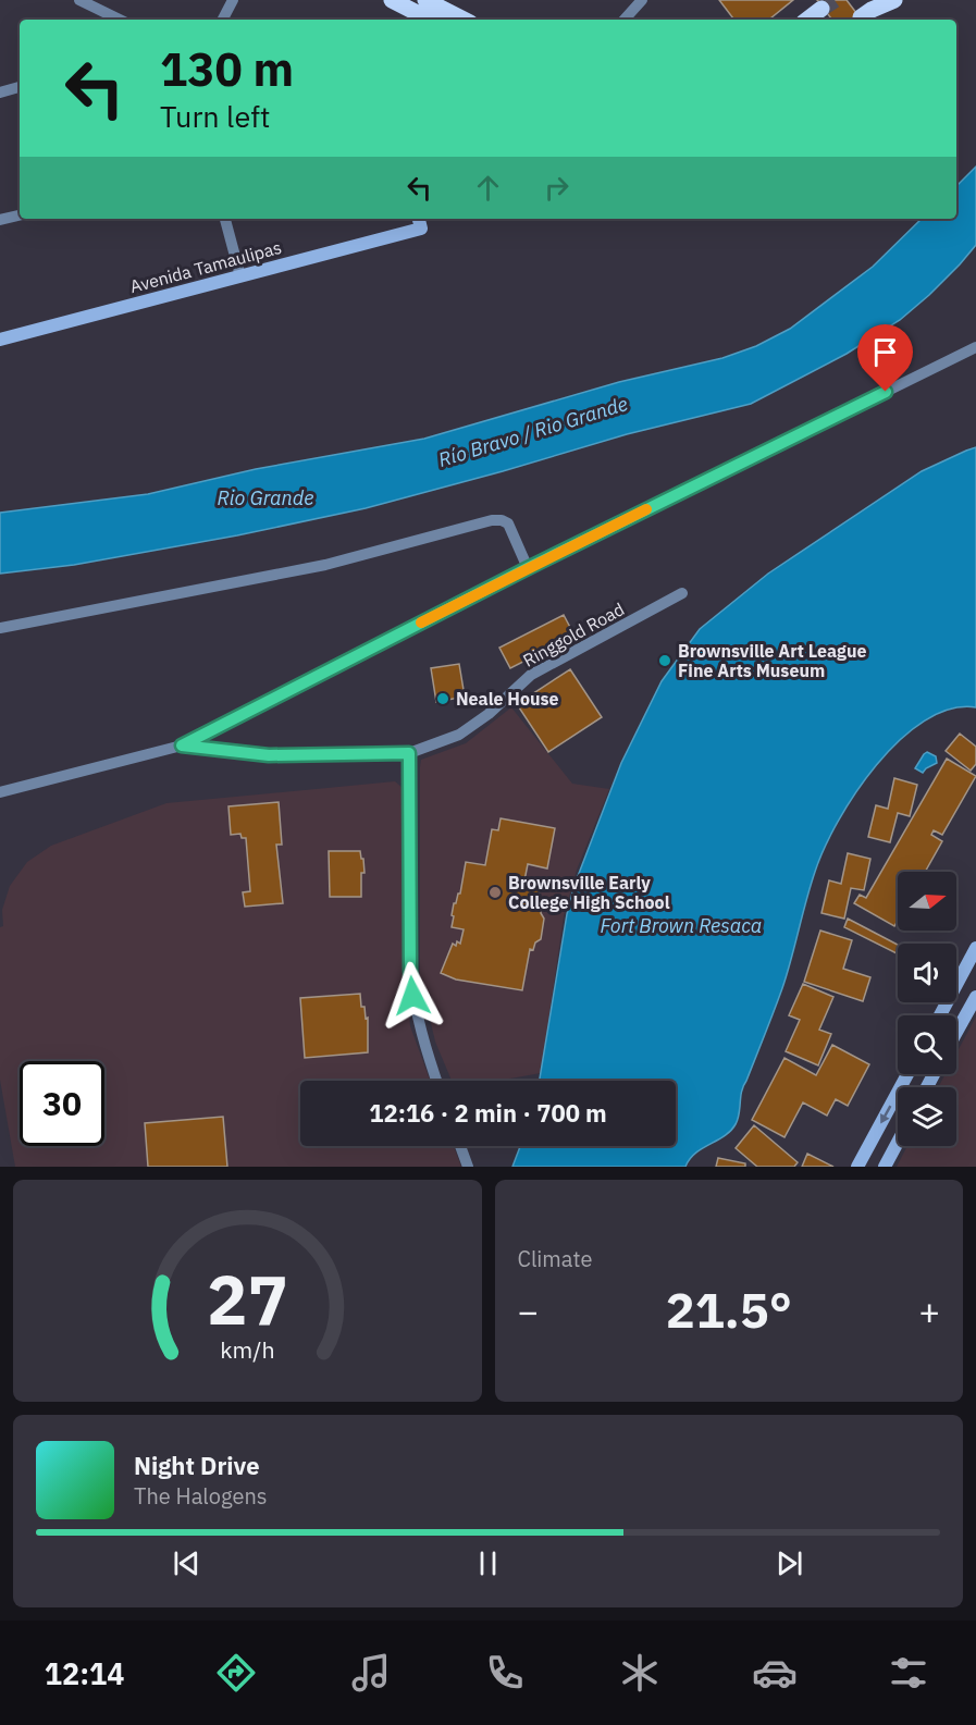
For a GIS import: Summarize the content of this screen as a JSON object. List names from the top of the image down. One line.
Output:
{"streets":{"street":["Avenida Tamaulipas","Ringgold Road"]},"water":["Río Bravo / Rio Grande","Rio Grande","Fort Brown Resaca"],"places":["Brownsville Art League Fine Arts Museum","Neale House","Brownsville Early College High School"],"north":"right","page":{"turn":["130 m","Turn left"],"limit":"30","trip":"12:16 · 2 min · 700 m","tile":"Climate","heat":["−","21.5°","+"],"song":["Night Drive","The Halogens"],"tabs":"12:14","gauge":["27","km/h"]}}
